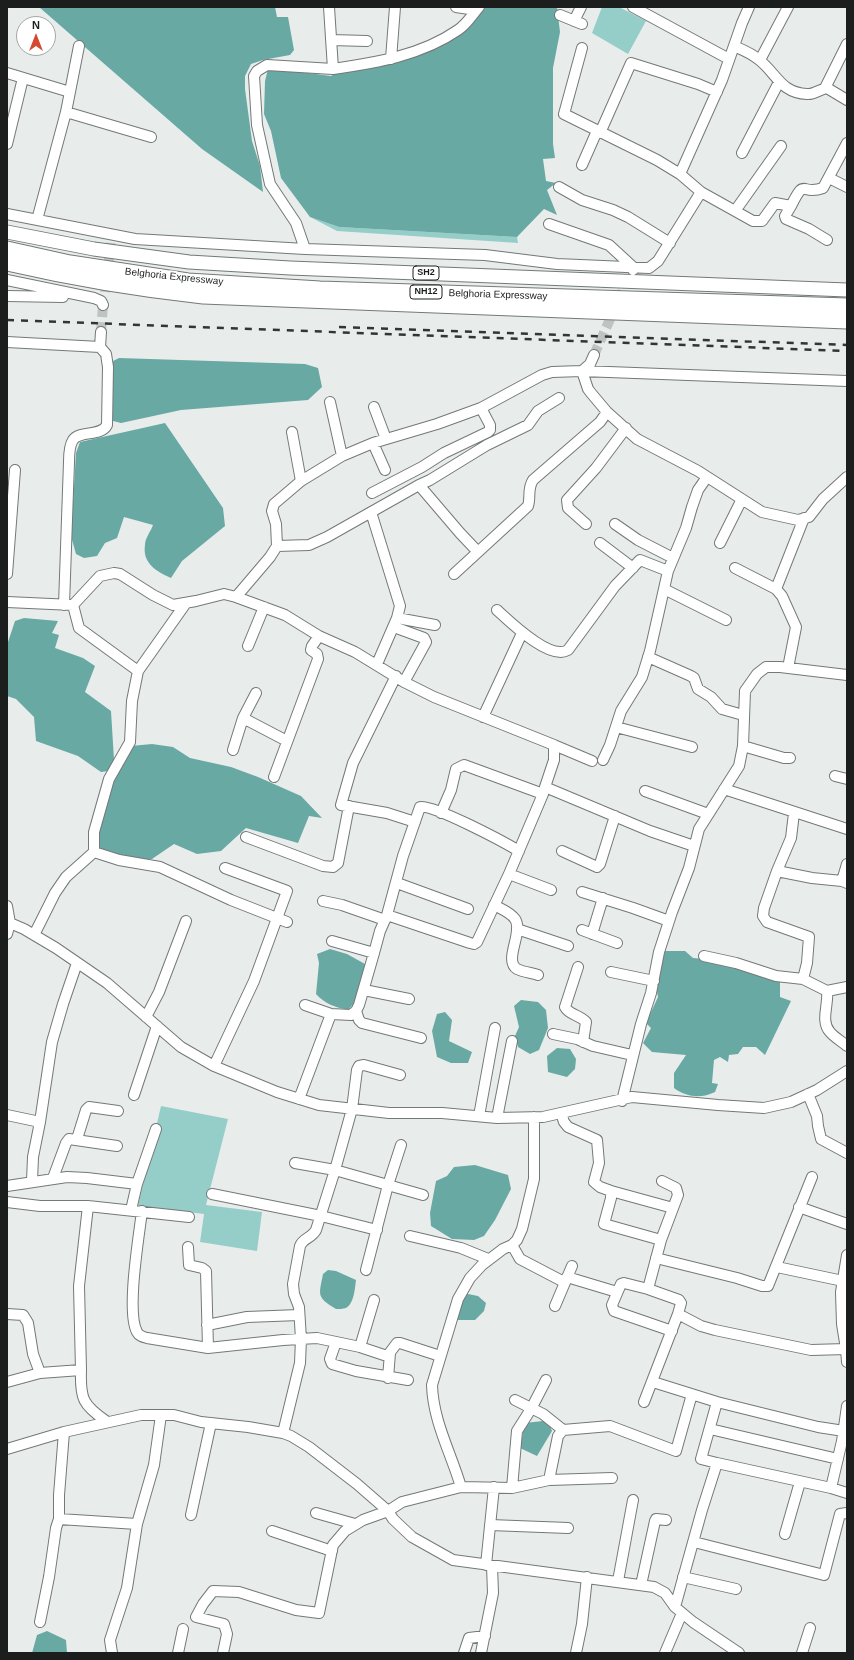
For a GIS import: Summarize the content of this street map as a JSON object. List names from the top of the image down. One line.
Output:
{"streets":{"highway":["Belghoria Expressway","NH12"],"main road":["SH2"]},"north":"top"}
